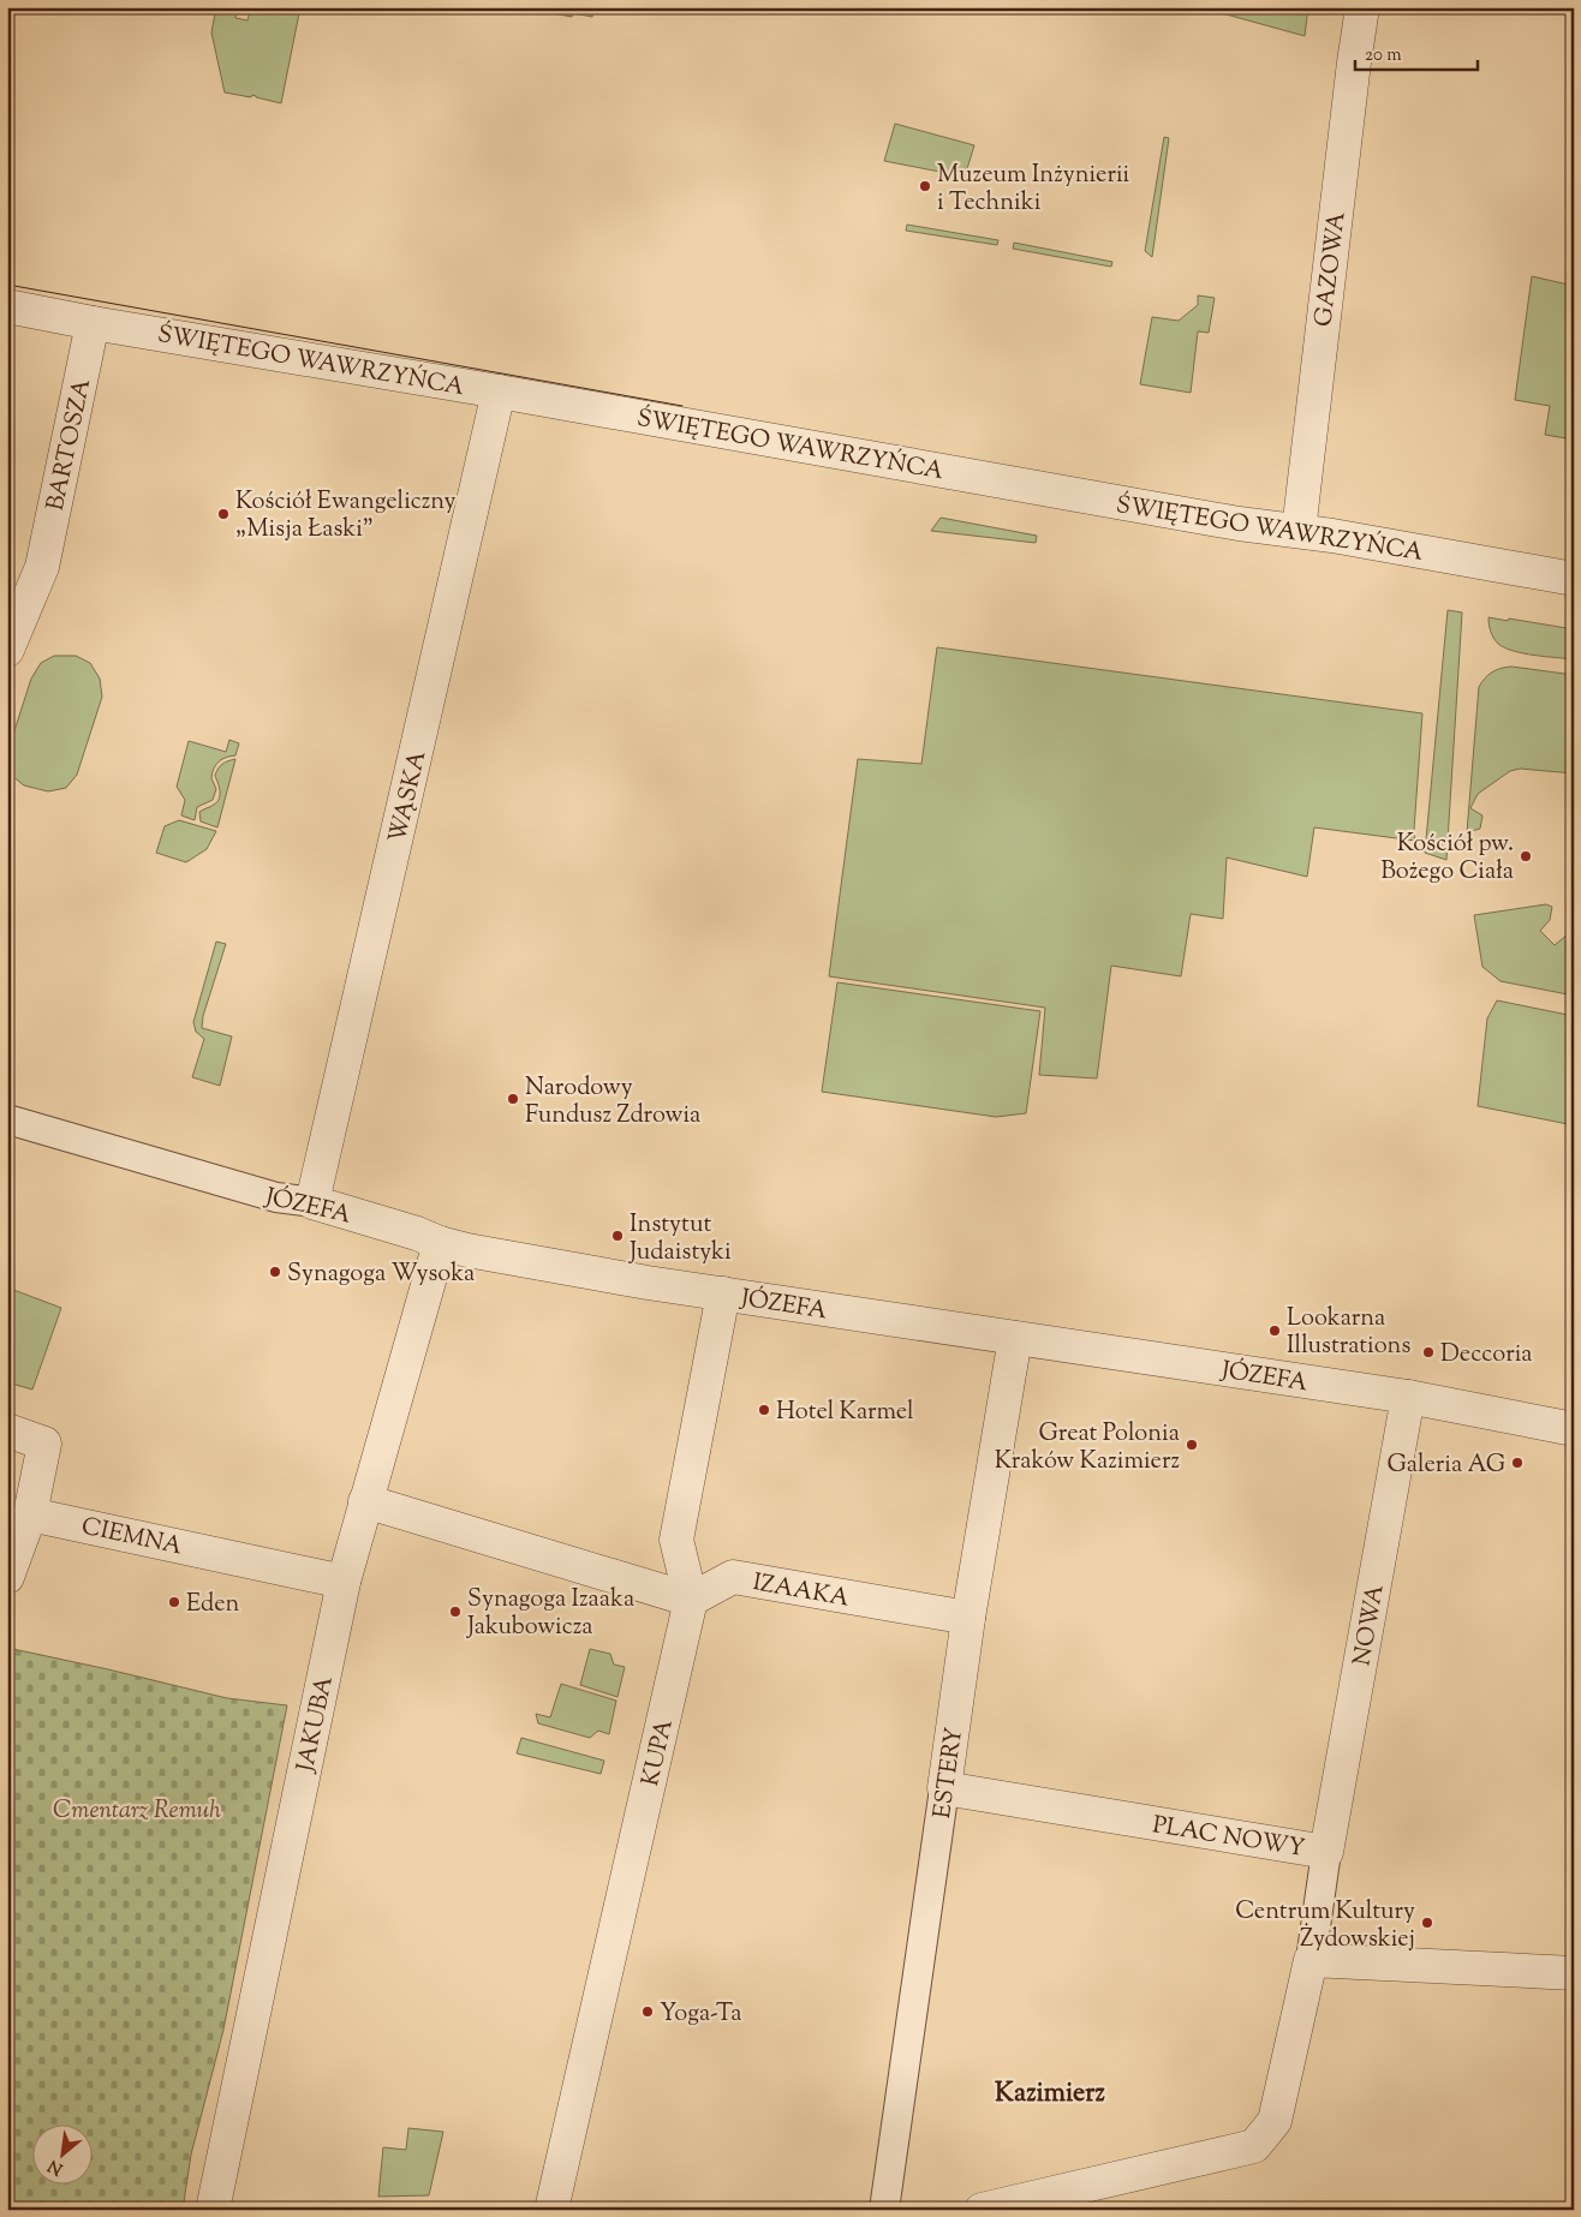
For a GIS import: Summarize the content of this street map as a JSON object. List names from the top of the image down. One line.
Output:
{"streets":{"street":["GAZOWA","ŚWIĘTEGO WAWRZYŃCA","BARTOSZA","WĄSKA","JÓZEFA","CIEMNA","IZAAKA","NOWA","JAKUBA","KUPA","ESTERY","PLAC NOWY"]},"crossings":[["GAZOWA","ŚWIĘTEGO WAWRZYŃCA"],["ŚWIĘTEGO WAWRZYŃCA","BARTOSZA"],["ŚWIĘTEGO WAWRZYŃCA","WĄSKA"],["WĄSKA","JÓZEFA"],["JÓZEFA","NOWA"],["JÓZEFA","JAKUBA"],["JÓZEFA","KUPA"],["JÓZEFA","ESTERY"],["CIEMNA","JAKUBA"],["IZAAKA","KUPA"],["IZAAKA","ESTERY"],["NOWA","PLAC NOWY"],["ESTERY","PLAC NOWY"]],"districts":["Kazimierz"],"parks":["Cmentarz Remuh"],"places":["Muzeum Inżynierii i Techniki","Kościół Ewangeliczny „Misja Łaski”","Kościół pw. Bożego Ciała","Narodowy Fundusz Zdrowia","Instytut Judaistyki","Synagoga Wysoka","Lookarna Illustrations","Deccoria","Hotel Karmel","Great Polonia Kraków Kazimierz","Galeria AG","Eden","Synagoga Izaaka Jakubowicza","Centrum Kultury Żydowskiej","Yoga-Ta"],"scale_bar":"20 m","north":"bottom left"}
